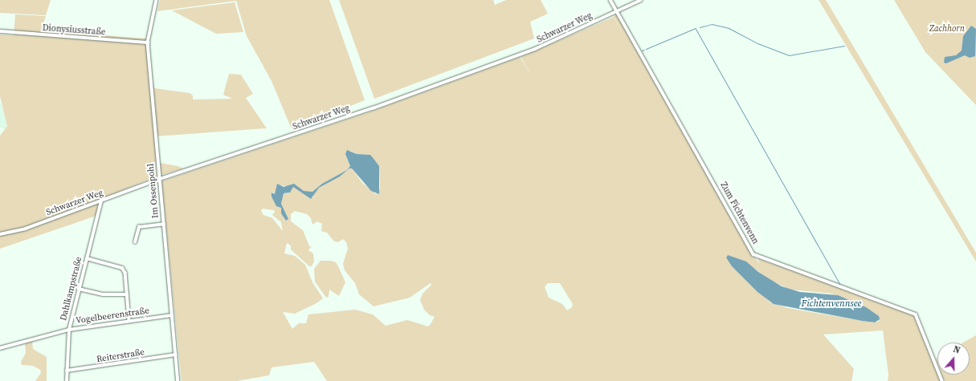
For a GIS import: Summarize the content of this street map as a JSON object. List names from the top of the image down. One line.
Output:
{"streets":{"street":["Schwarzer Weg","Dionysiusstraße","Im Ossenpohl","Zum Fichtenvenn","Dahlkampstraße","Vogelbeerenstraße","Reiterstraße"]},"crossings":[["Schwarzer Weg","Im Ossenpohl"],["Schwarzer Weg","Zum Fichtenvenn"],["Schwarzer Weg","Dahlkampstraße"],["Dionysiusstraße","Im Ossenpohl"],["Im Ossenpohl","Vogelbeerenstraße"],["Im Ossenpohl","Reiterstraße"],["Dahlkampstraße","Vogelbeerenstraße"],["Dahlkampstraße","Reiterstraße"]],"water":["Fichtenvennsee"],"parks":["Zachhorn"],"north":"top"}
